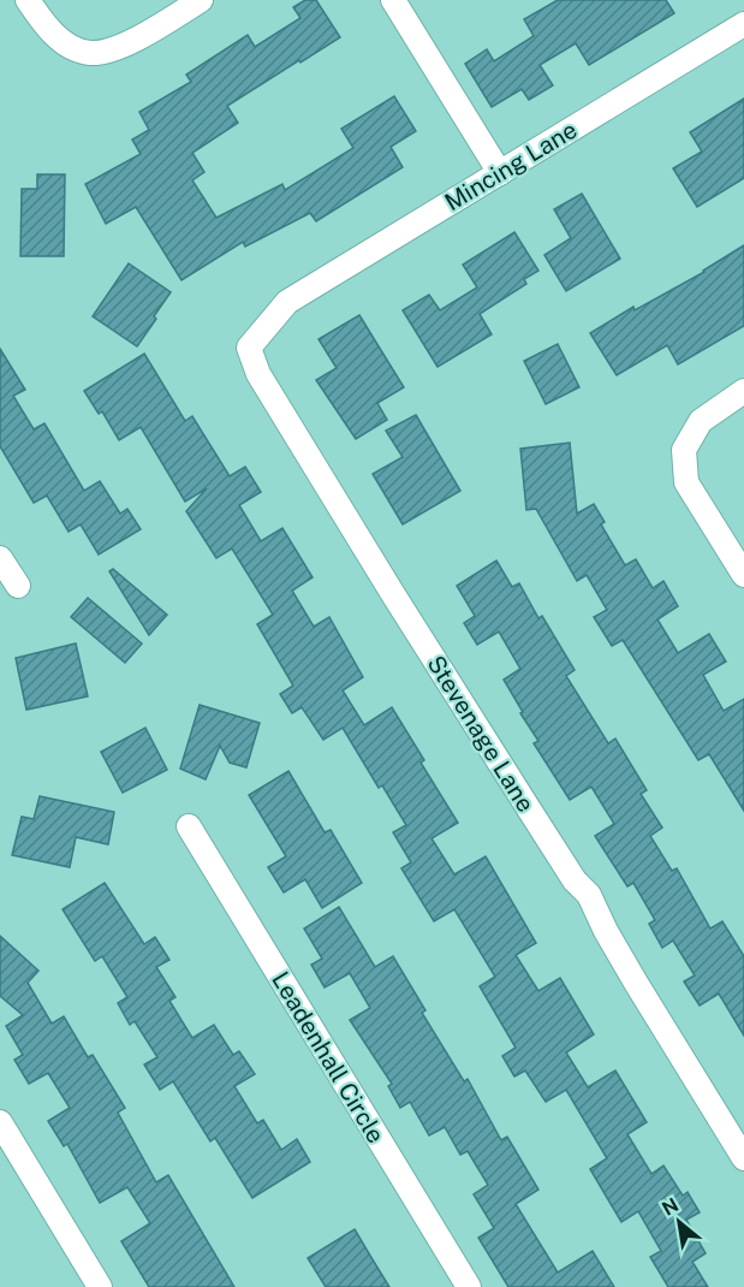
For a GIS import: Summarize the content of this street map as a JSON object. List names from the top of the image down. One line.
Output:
{"streets":{"street":["Mincing Lane","Stevenage Lane","Leadenhall Circle"]},"crossings":[["Mincing Lane","Stevenage Lane"]],"north":"top left"}
